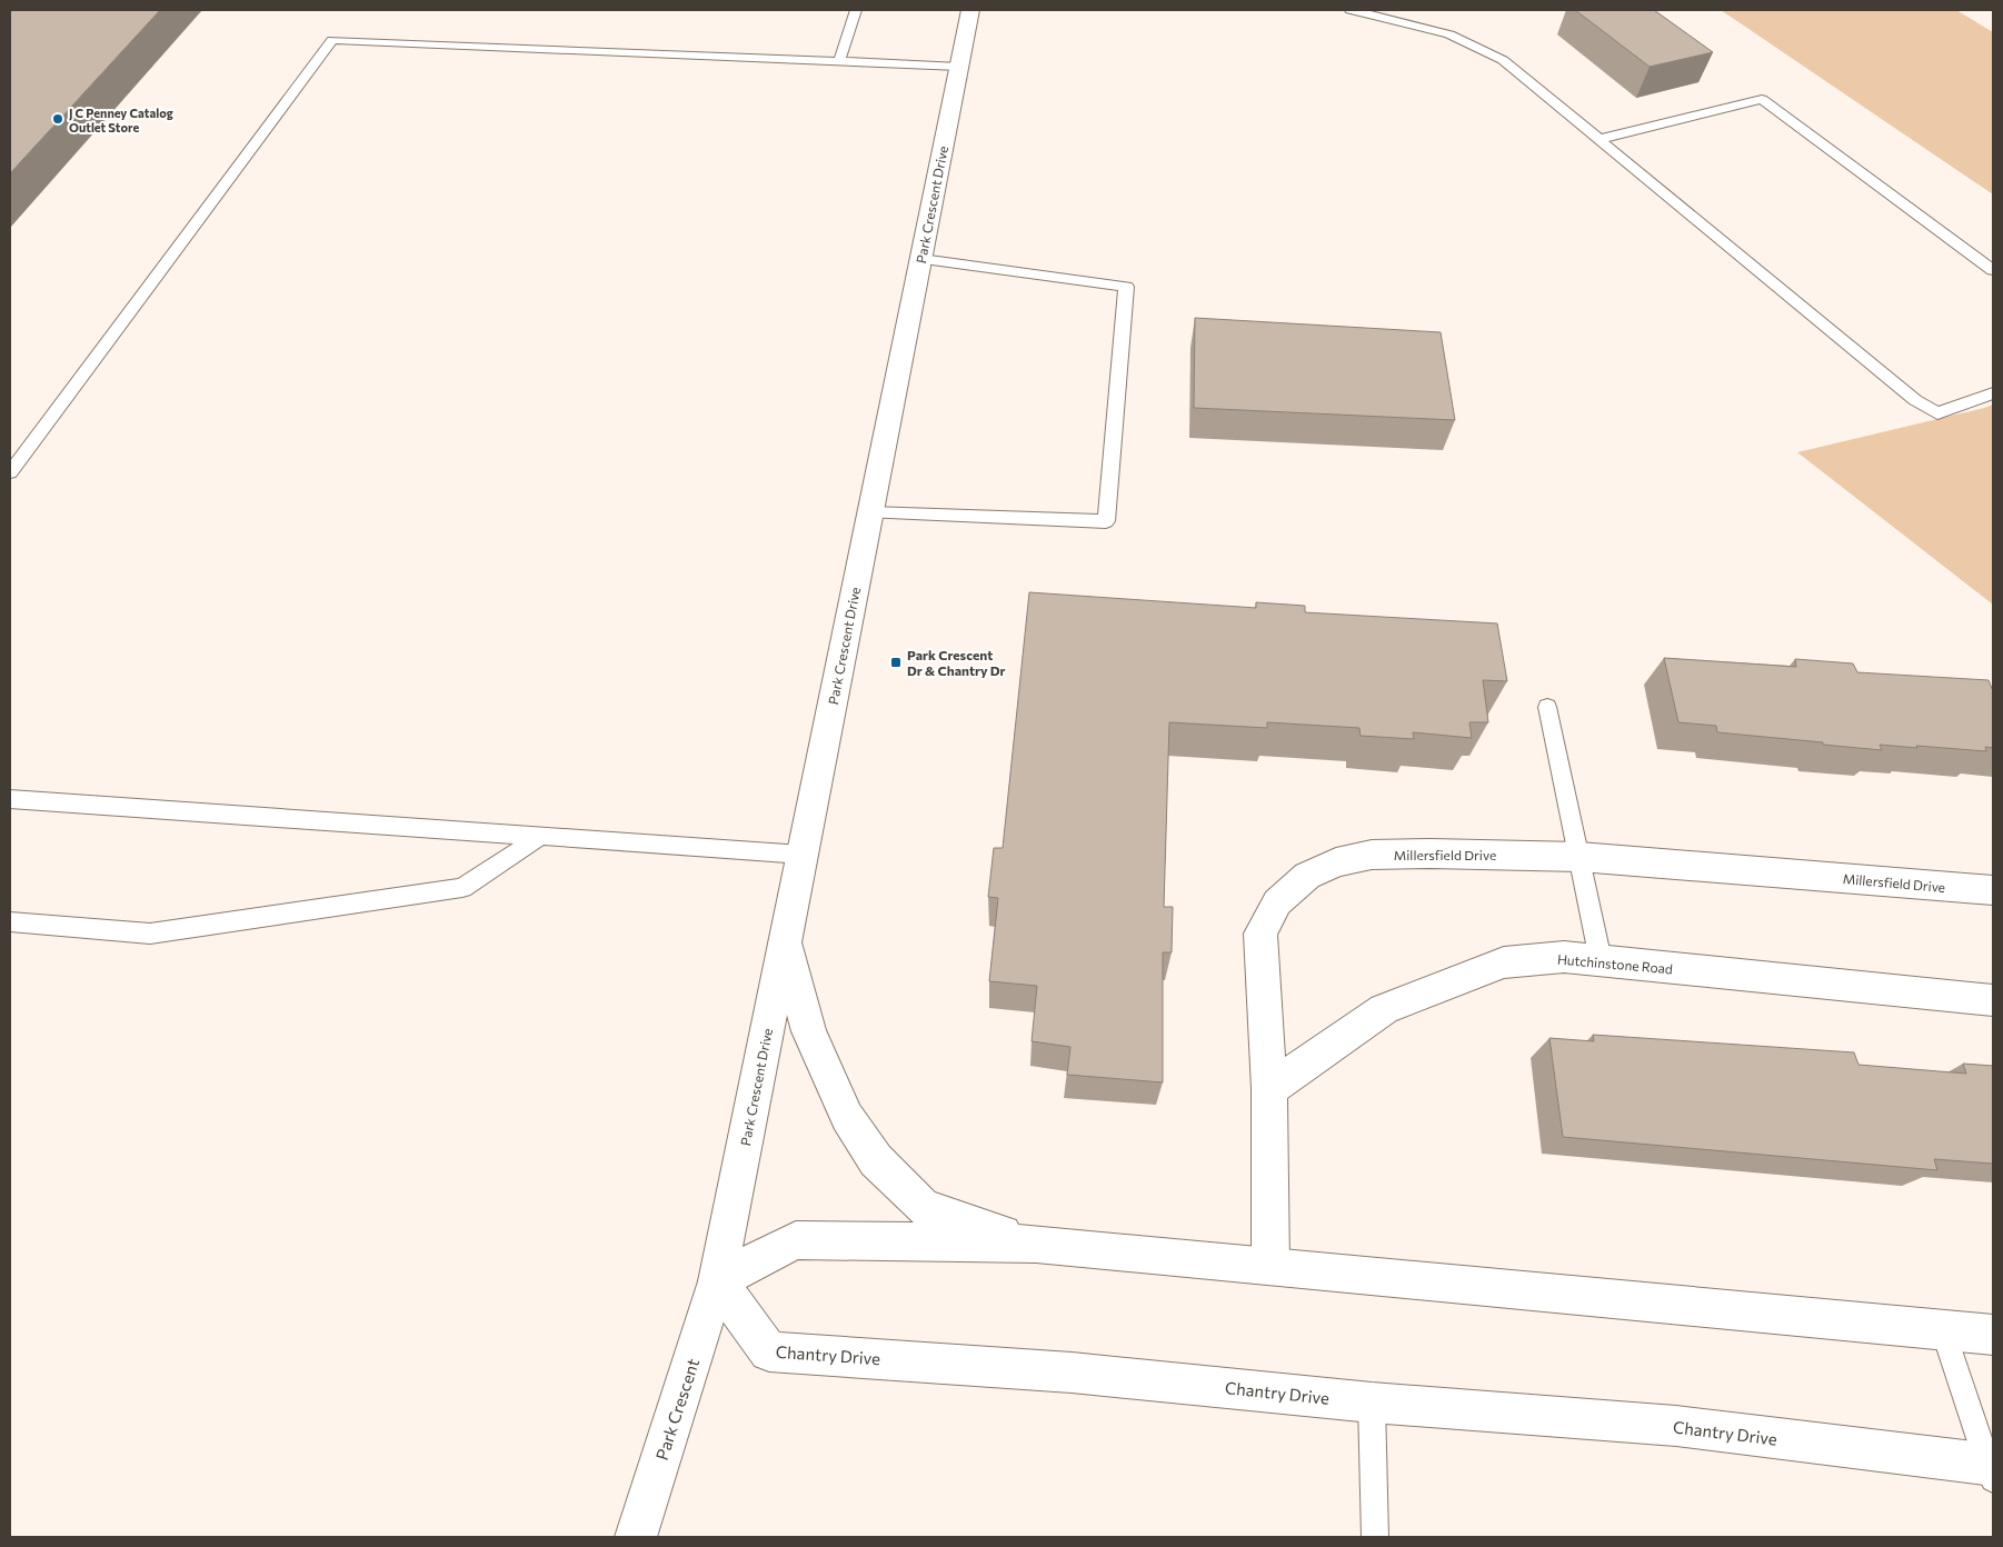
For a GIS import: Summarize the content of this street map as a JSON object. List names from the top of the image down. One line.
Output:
{"streets":{"street":["Park Crescent Drive","Millersfield Drive","Hutchinstone Road","Chantry Drive","Park Crescent"]},"crossings":[["Park Crescent Drive","Chantry Drive"],["Park Crescent Drive","Park Crescent"],["Millersfield Drive","Hutchinstone Road"],["Chantry Drive","Park Crescent"]],"places":{"other":["J C Penney Catalog Outlet Store"],"transit":["Park Crescent Dr & Chantry Dr"]}}
